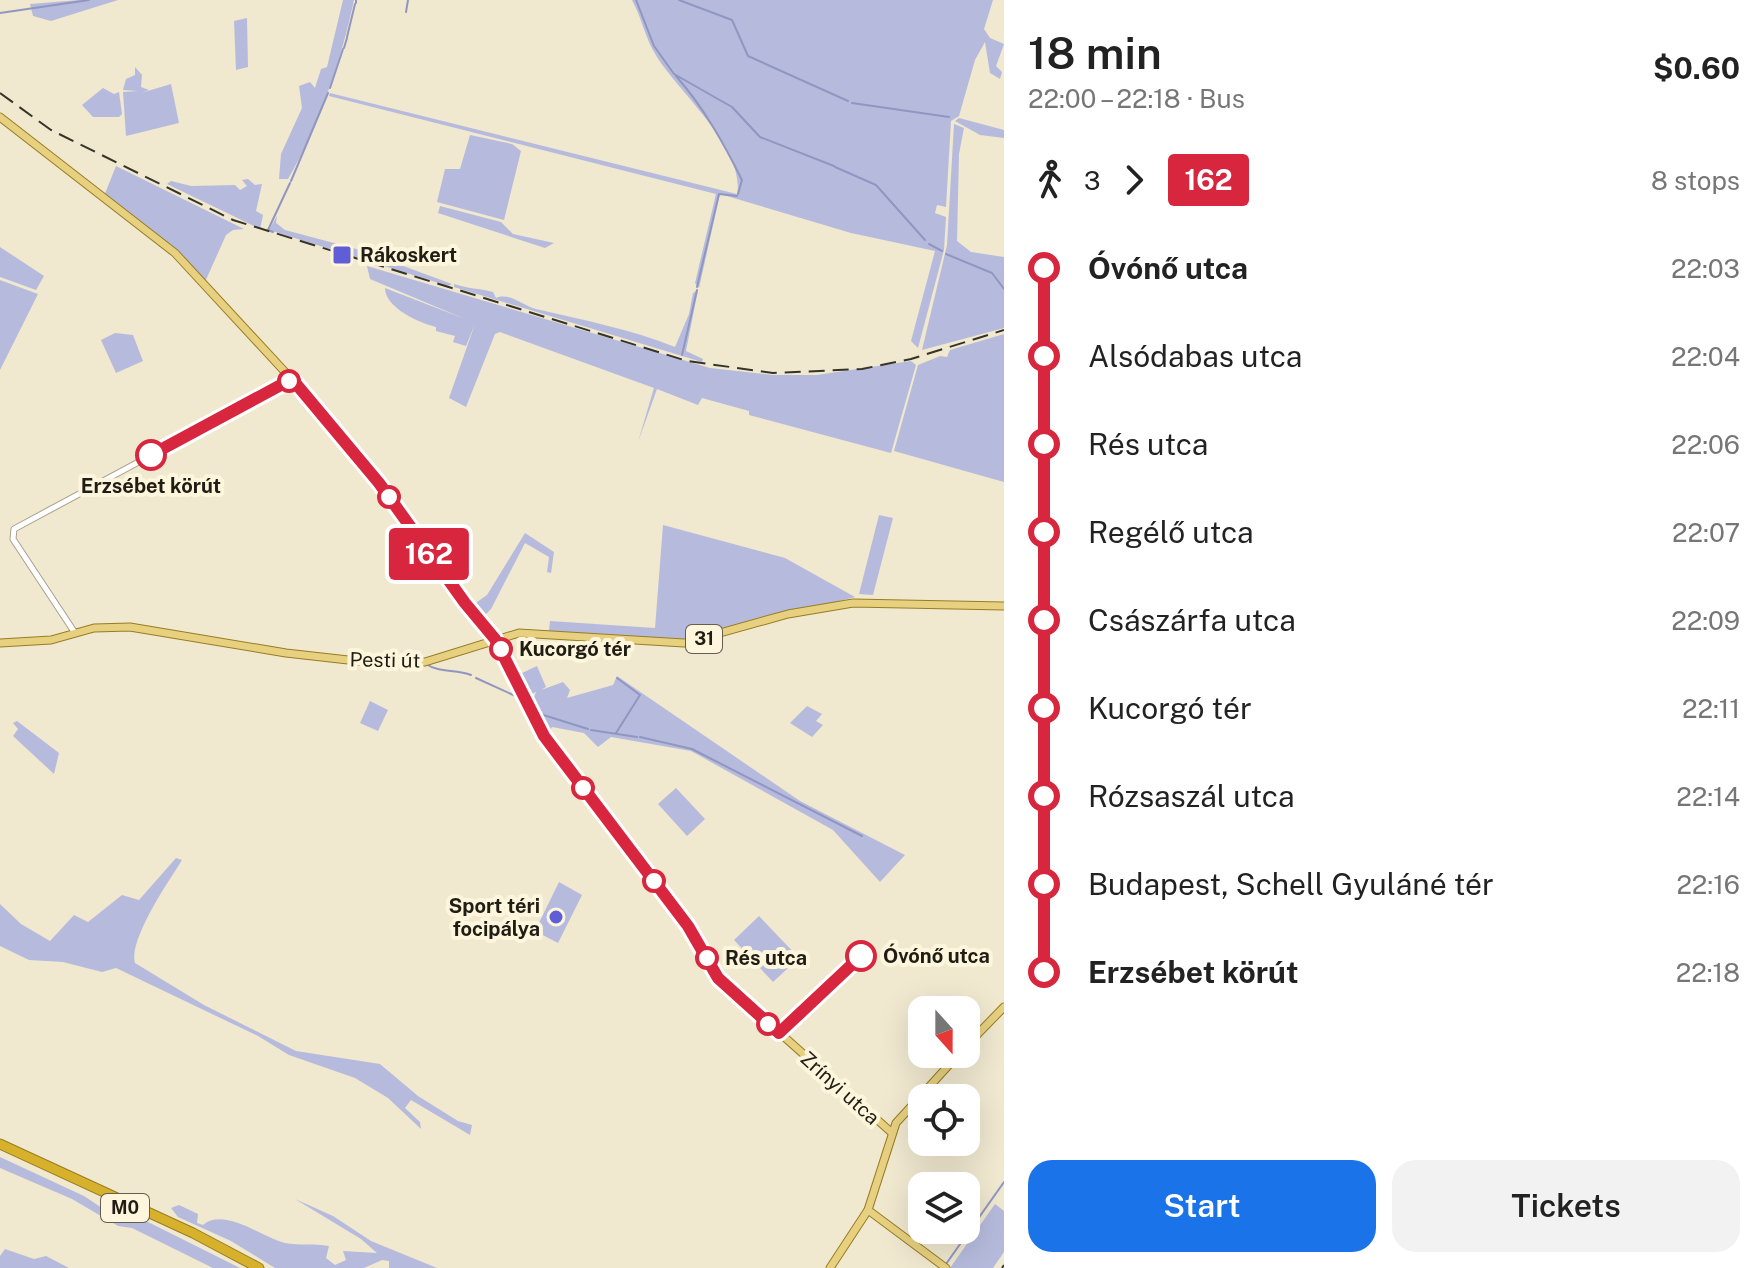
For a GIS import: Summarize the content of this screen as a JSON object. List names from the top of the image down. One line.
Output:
{"streets":{"highway":["M0"],"main road":["31","Pesti út","Zrínyi utca"]},"crossings":[["Pesti út","Zrínyi utca"]],"places":{"transit":["Rákoskert"],"other":["Erzsébet körút","Kucorgó tér","Sport téri focipálya","Óvónő utca","Rés utca"]},"lines":["bus line 162"],"north":"bottom","page":{"on_map":"162","heading":["18 min","22:00 – 22:18 · Bus","$0.60"],"legs":["3","162","8 stops"],"list":[{"name":"Óvónő utca","value":"22:03"},{"name":"Alsódabas utca","value":"22:04"},{"name":"Rés utca","value":"22:06"},{"name":"Regélő utca","value":"22:07"},{"name":"Császárfa utca","value":"22:09"},{"name":"Kucorgó tér","value":"22:11"},{"name":"Rózsaszál utca","value":"22:14"},{"name":"Budapest, Schell Gyuláné tér","value":"22:16"},{"name":"Erzsébet körút","value":"22:18"}],"buttons":["Start","Tickets"]}}
